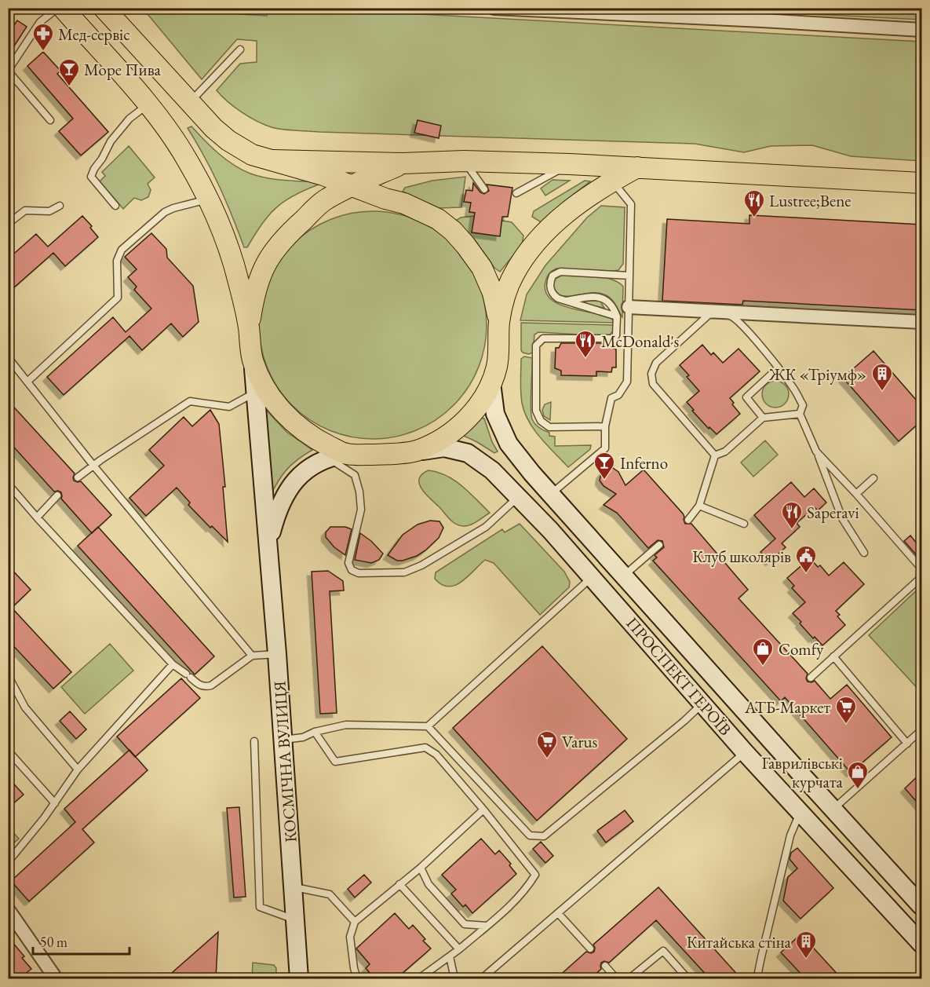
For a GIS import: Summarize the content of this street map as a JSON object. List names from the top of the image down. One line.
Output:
{"streets":{"main road":["ПРОСПЕКТ ГЕРОЇВ","КОСМІЧНА ВУЛИЦЯ"]},"places":{"pharmacy":["Мед-сервіс"],"bar":["Море Пива","Inferno"],"restaurant":["Lustree;Bene","McDonald's","Saperavi"],"building":["ЖК «Тріумф»","Китайська стіна"],"public building":["Клуб школярів"],"shop":["Comfy","Гаврилівські курчата"],"supermarket":["АТБ-Маркет","Varus"]},"scale_bar":"50 m"}
